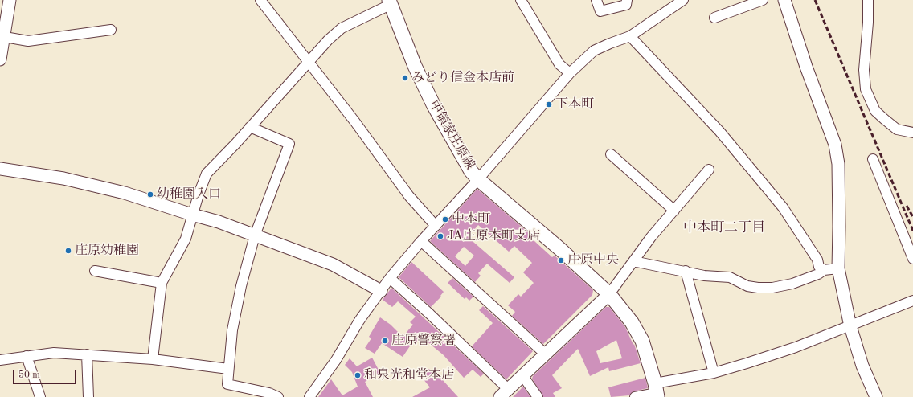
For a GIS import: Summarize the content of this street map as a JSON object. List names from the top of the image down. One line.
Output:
{"streets":{"main road":["中領家庄原線"]},"districts":["中本町二丁目"],"places":["みどり信金本店前","下本町","幼稚園入口","中本町","JA庄原本町支店","庄原幼稚園","庄原中央","庄原警察署","和泉光和堂本店"],"scale_bar":"50 m"}
